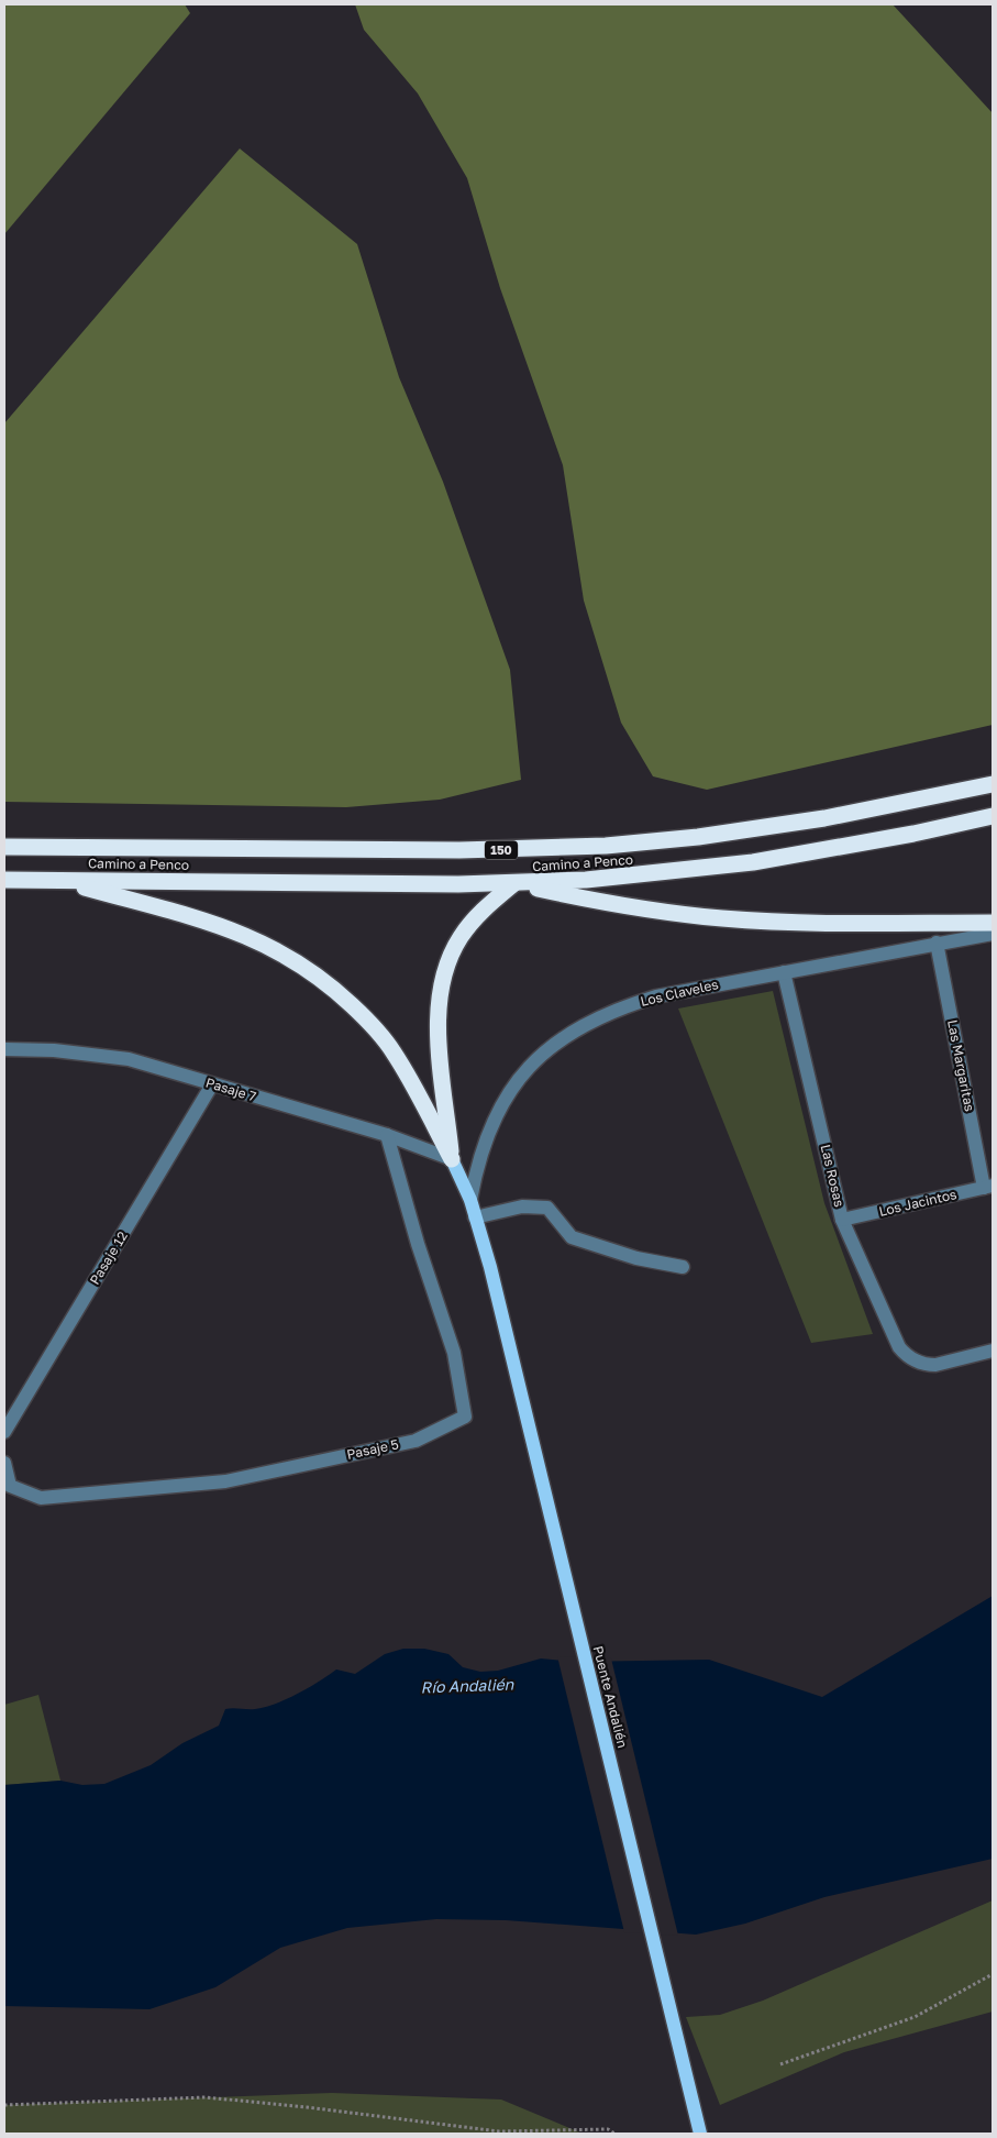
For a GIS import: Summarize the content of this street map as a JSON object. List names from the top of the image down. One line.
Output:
{"streets":{"highway":["150","Camino a Penco"],"main road":["Puente Andalién"],"street":["Los Claveles","Las Margaritas","Pasaje 7","Las Rosas","Los Jacintos","Pasaje 12","Pasaje 5"]},"crossings":[["Los Claveles","Las Margaritas"],["Los Claveles","Las Rosas"],["Los Claveles","Puente Andalién"],["Las Margaritas","Los Jacintos"],["Pasaje 7","Pasaje 12"],["Pasaje 7","Pasaje 5"],["Pasaje 7","Puente Andalién"],["Las Rosas","Los Jacintos"]],"water":["Río Andalién"]}
